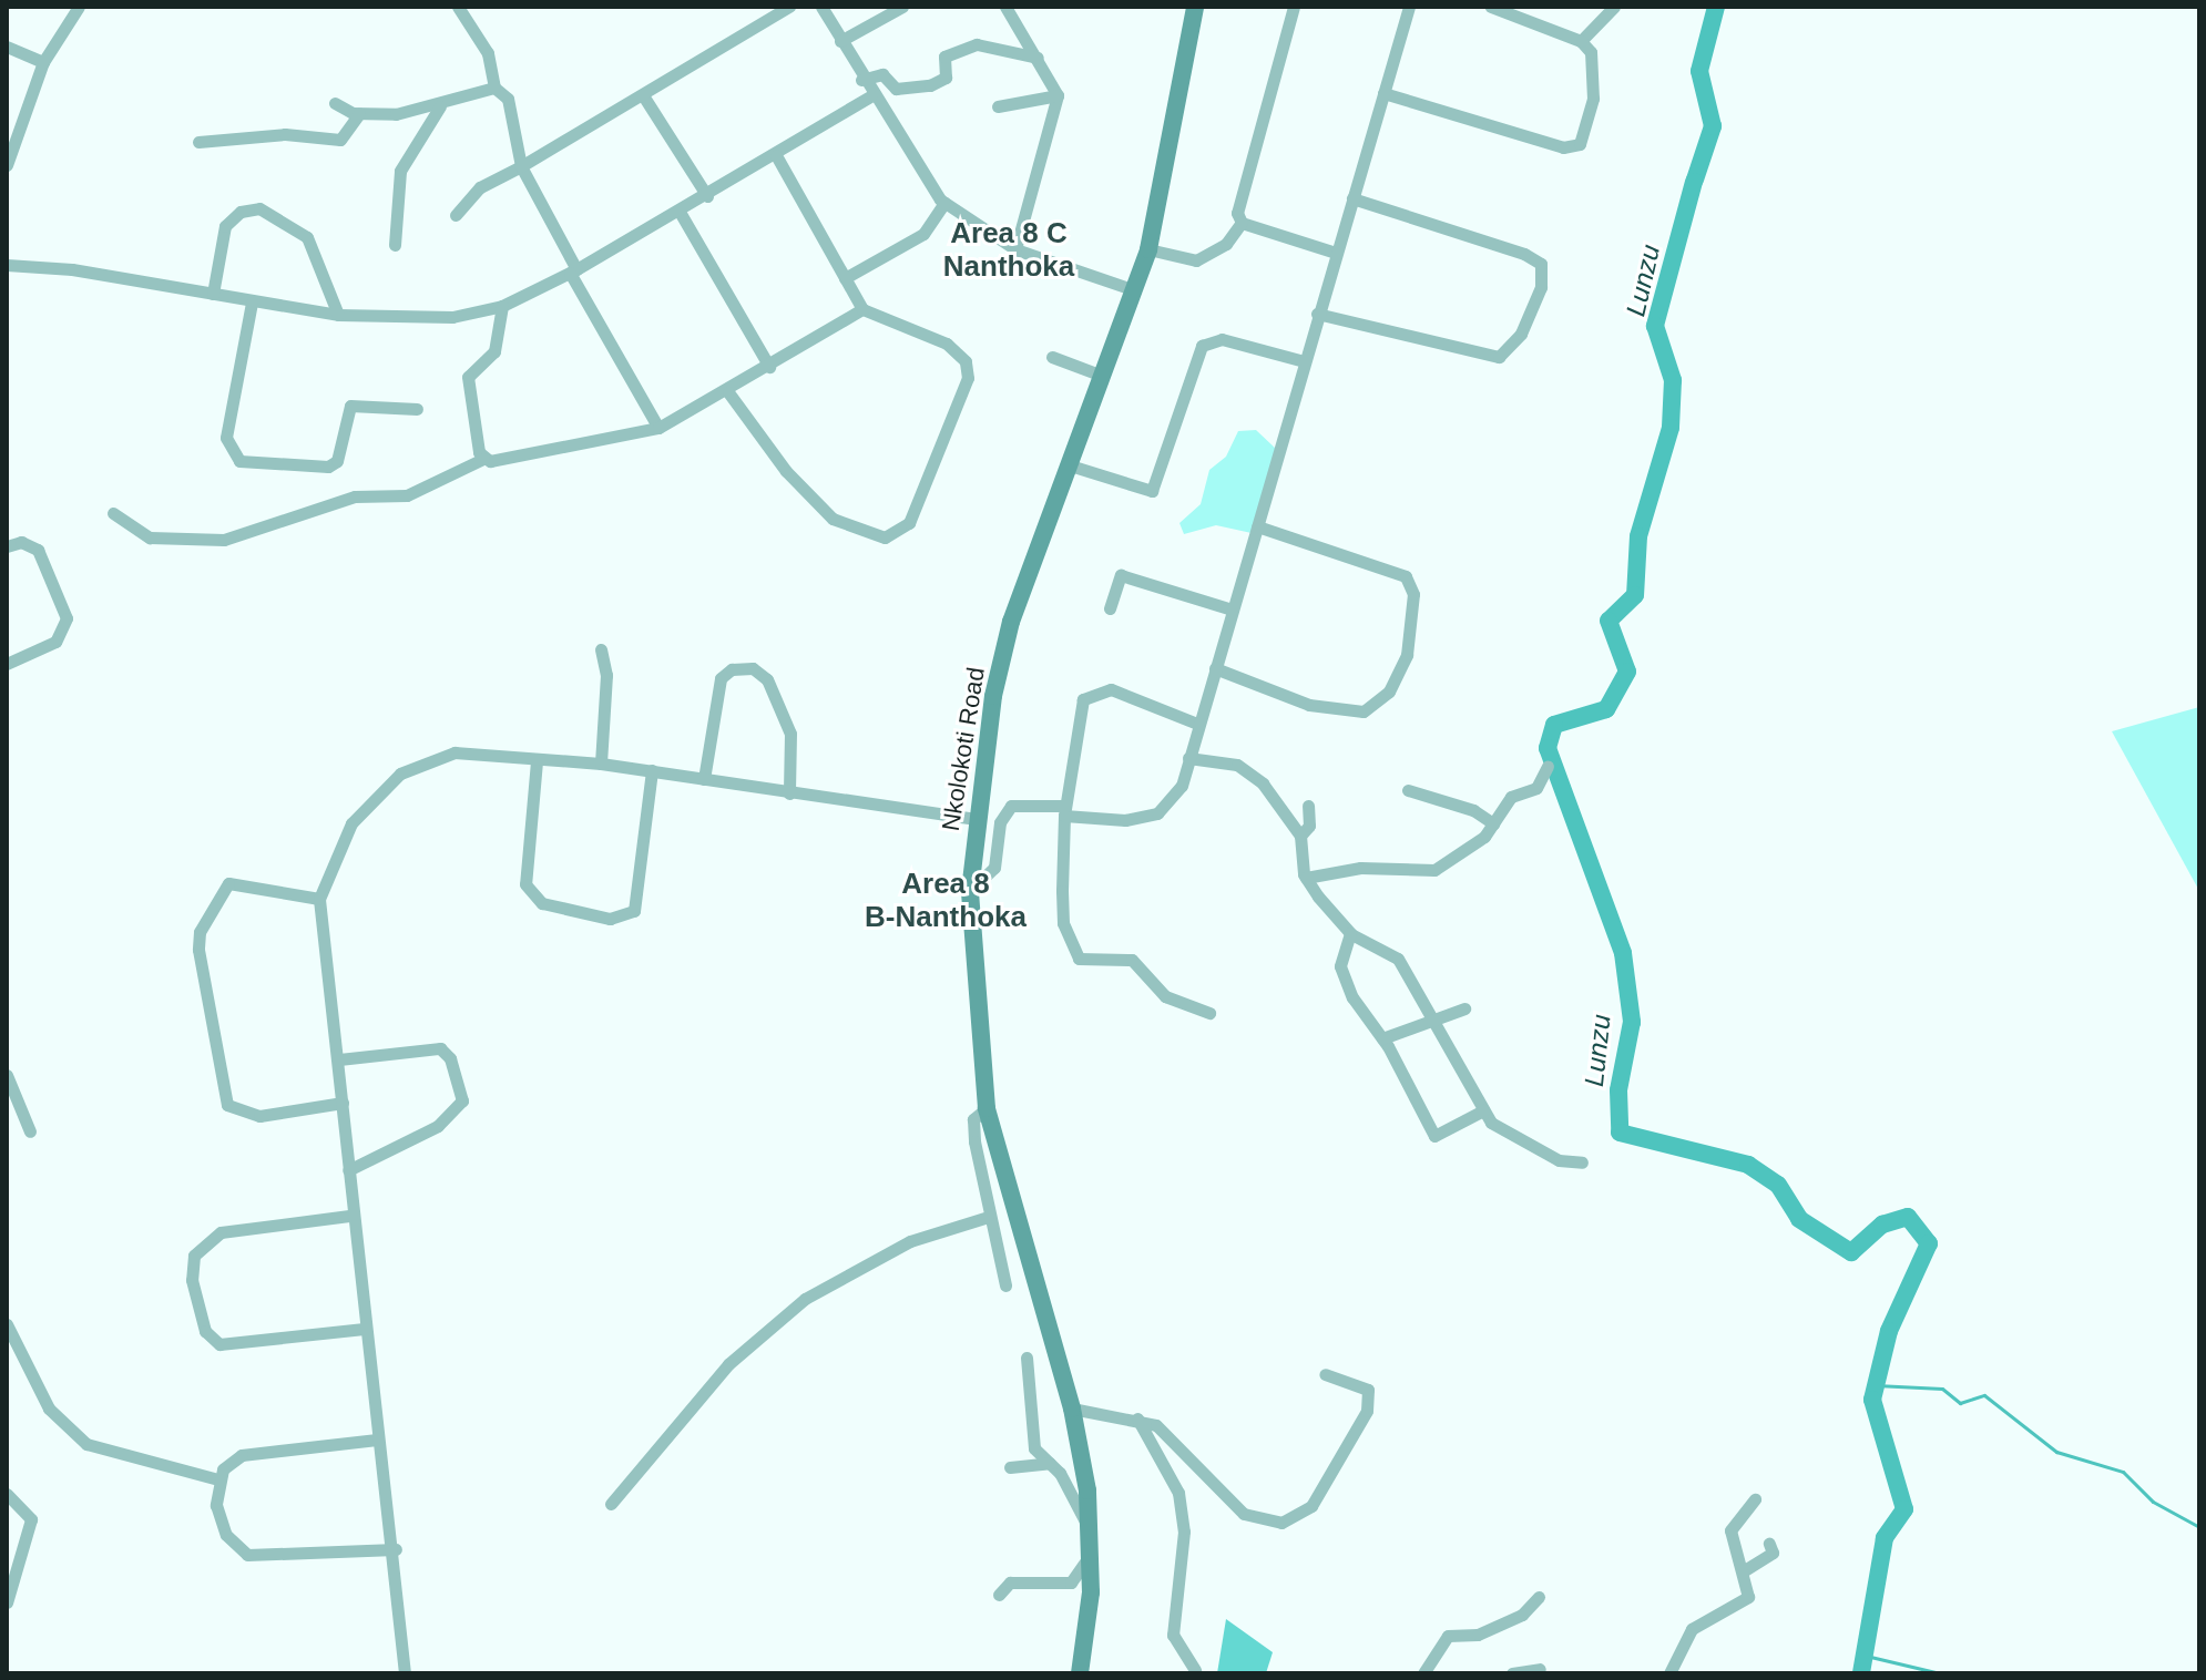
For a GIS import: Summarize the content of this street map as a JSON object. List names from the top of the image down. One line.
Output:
{"streets":{"main road":["Nkolokoti Road"]},"districts":["Area 8 C Nanthoka","Area 8 B-Nanthoka"],"water":["Lunzu"]}
